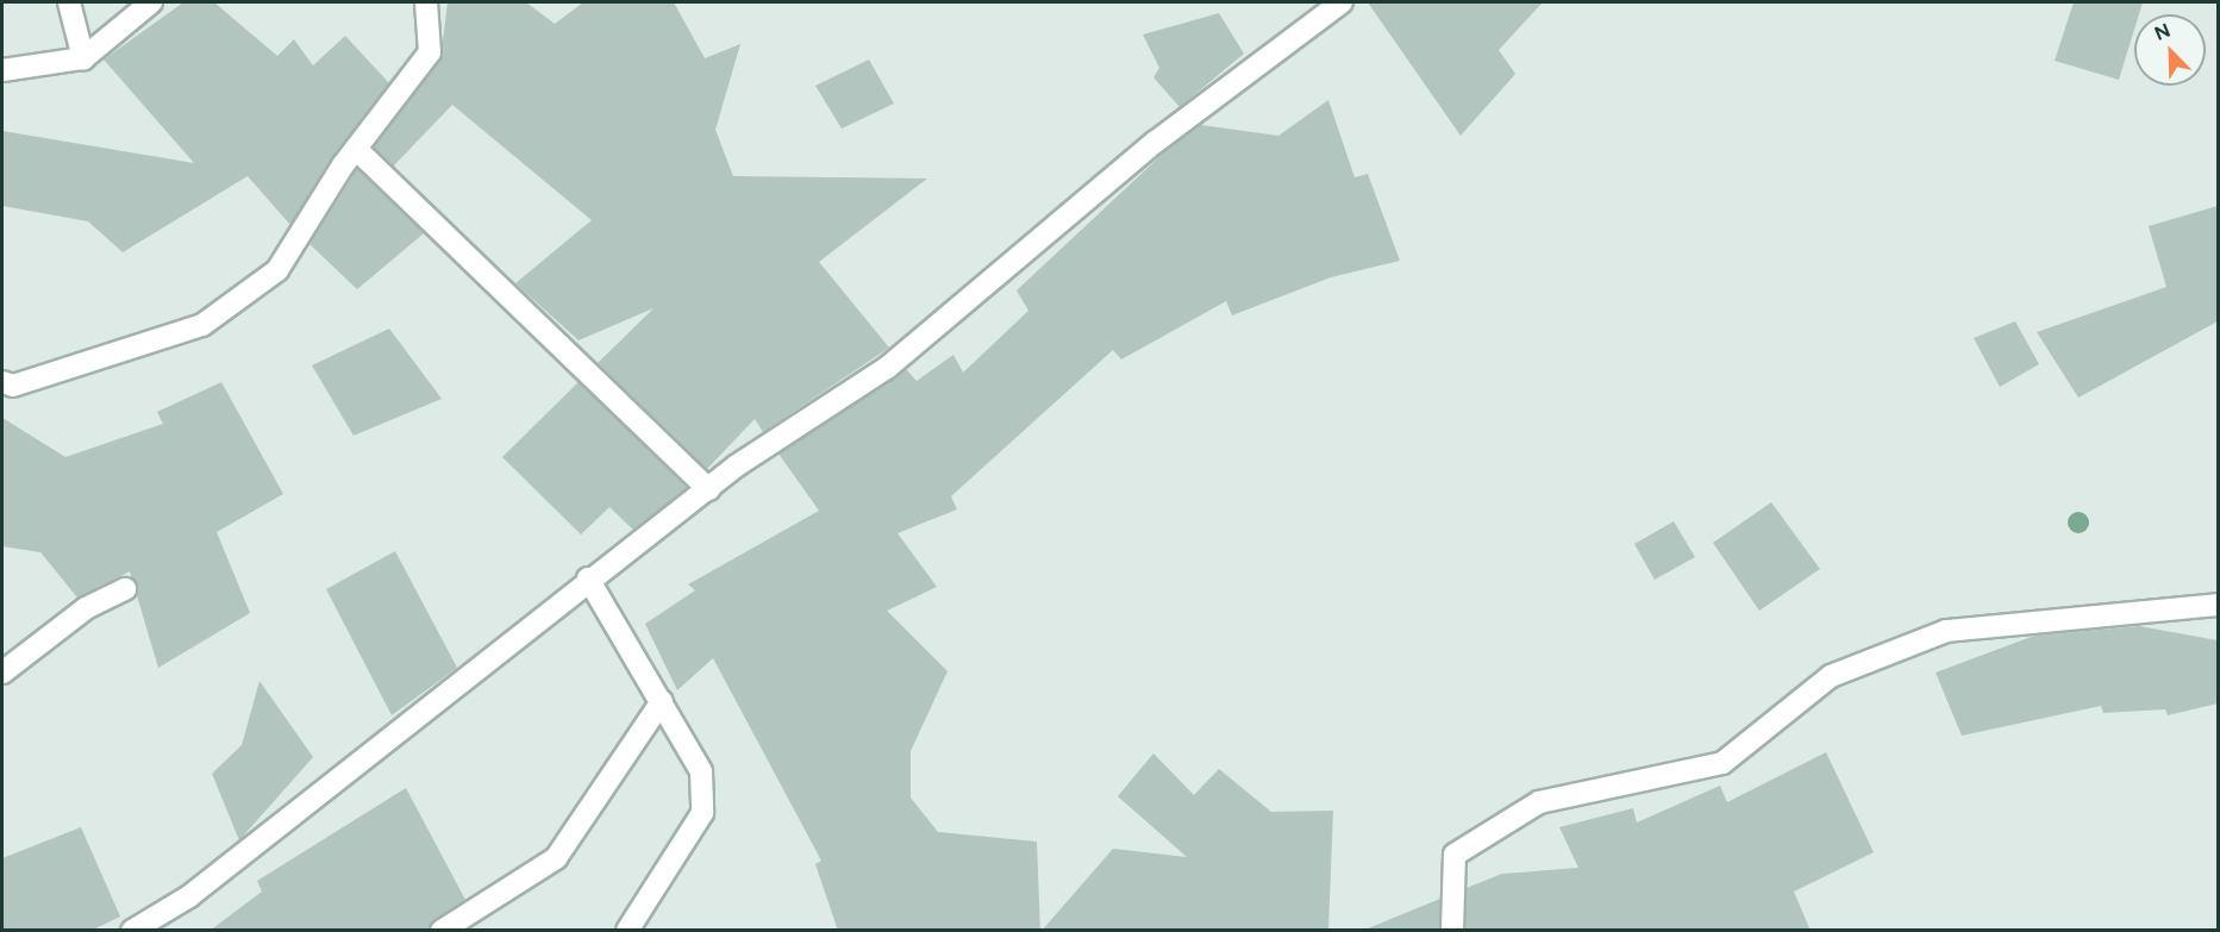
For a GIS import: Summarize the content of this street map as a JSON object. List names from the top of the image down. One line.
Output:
{"north":"top left"}
